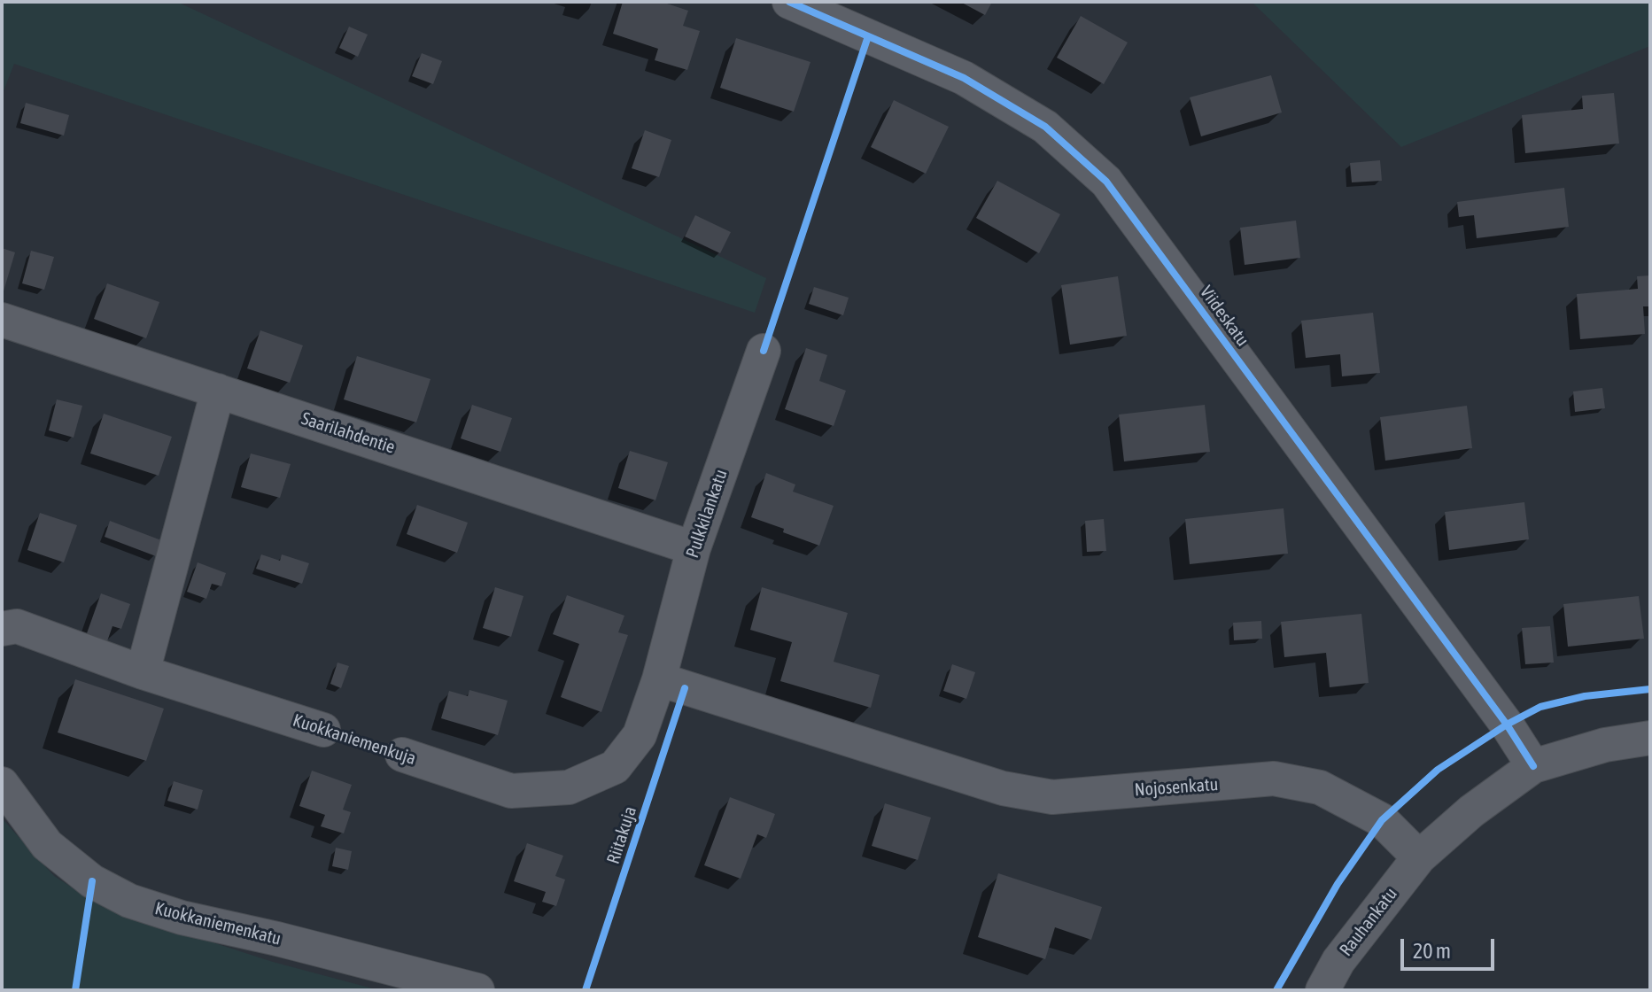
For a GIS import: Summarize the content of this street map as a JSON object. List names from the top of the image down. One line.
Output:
{"streets":{"street":["Viideskatu","Saarilahdentie","Pulkkilankatu","Kuokkaniemenkuja","Nojosenkatu","Rauhankatu","Kuokkaniemenkatu"],"cycle path":["Riitakuja"]},"crossings":[["Saarilahdentie","Pulkkilankatu"],["Pulkkilankatu","Kuokkaniemenkuja"],["Pulkkilankatu","Nojosenkatu"],["Kuokkaniemenkuja","Nojosenkatu"],["Nojosenkatu","Rauhankatu"]],"scale_bar":"20 m"}
